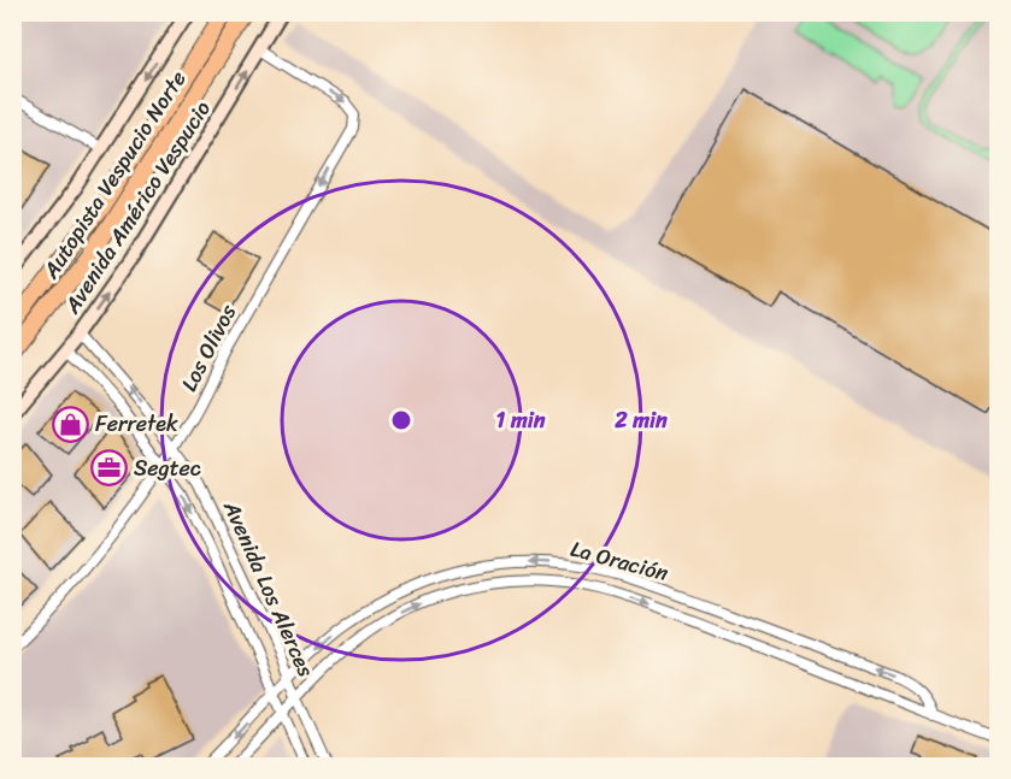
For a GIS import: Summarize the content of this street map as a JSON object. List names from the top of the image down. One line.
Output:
{"streets":{"highway":["Autopista Vespucio Norte"],"main road":["Avenida Américo Vespucio"],"street":["Los Olivos","La Oración","Avenida Los Alerces"]},"crossings":[["Avenida Américo Vespucio","Los Olivos"],["Avenida Américo Vespucio","Avenida Los Alerces"],["Los Olivos","Avenida Los Alerces"],["La Oración","Avenida Los Alerces"]],"one_way":["Los Olivos"],"places":{"shop":["Ferretek"],"office":["Segtec"]},"rings":["1 min","2 min"]}
